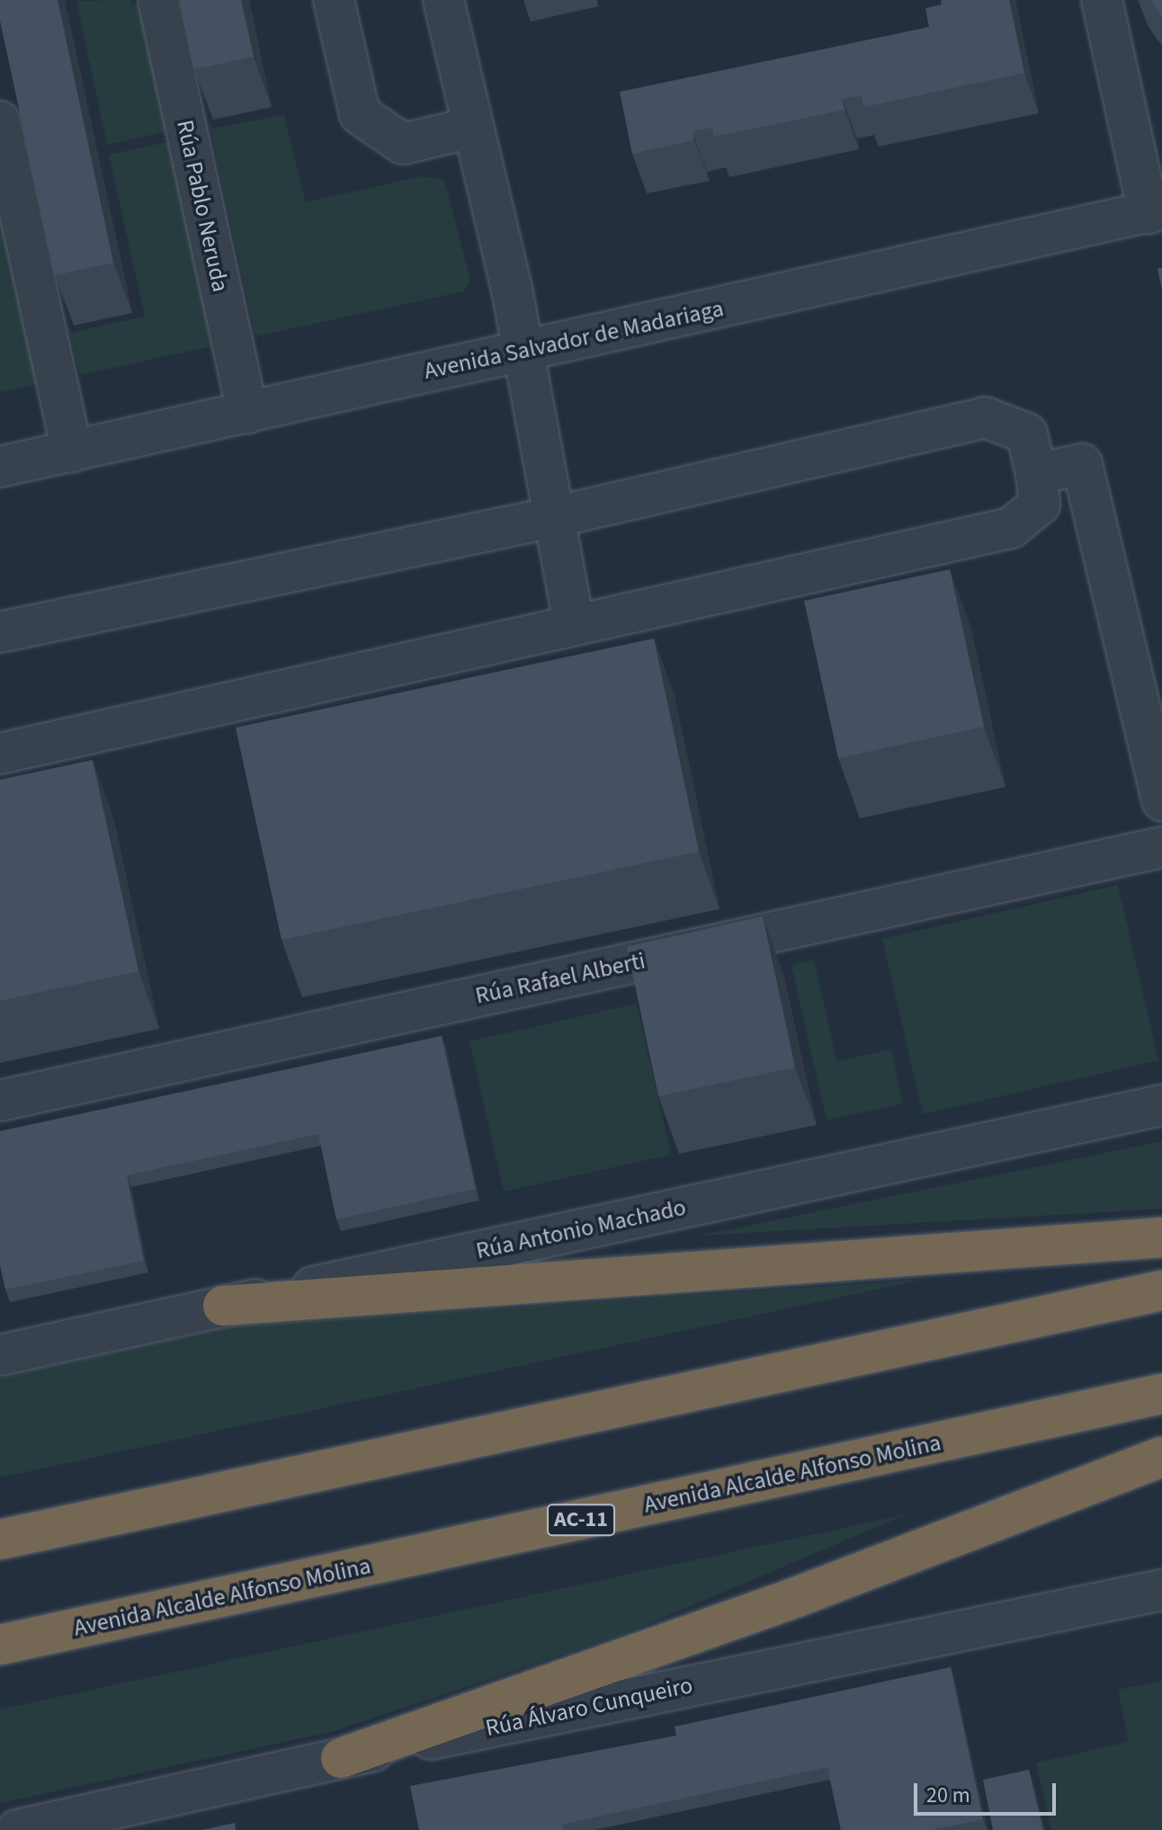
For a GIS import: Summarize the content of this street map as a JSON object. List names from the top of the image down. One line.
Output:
{"streets":{"highway":["Avenida Alcalde Alfonso Molina","AC-11"],"street":["Rúa Pablo Neruda","Avenida Salvador de Madariaga","Rúa Rafael Alberti","Rúa Antonio Machado","Rúa Álvaro Cunqueiro"]},"crossings":[["Rúa Pablo Neruda","Avenida Salvador de Madariaga"]],"scale_bar":"20 m"}
